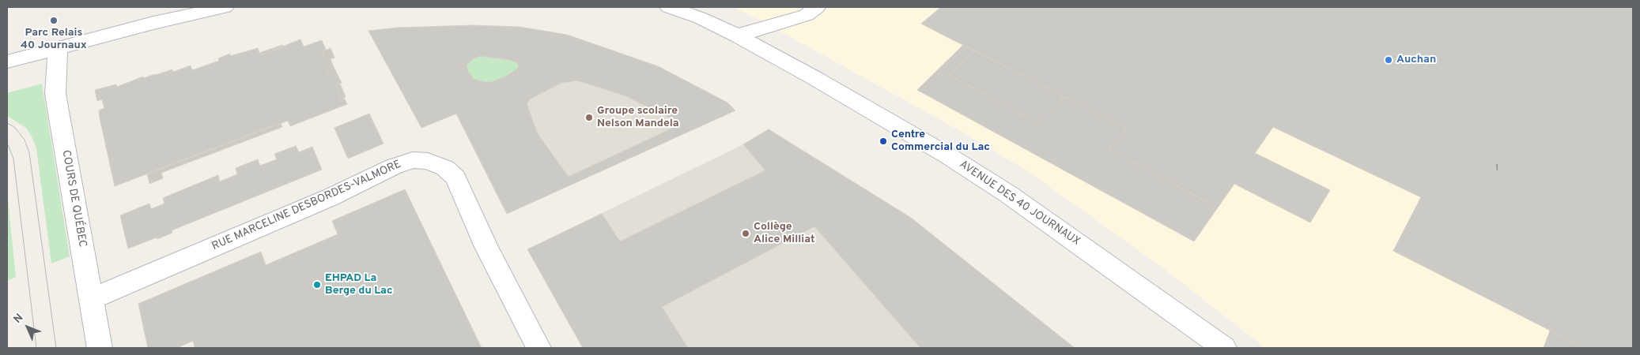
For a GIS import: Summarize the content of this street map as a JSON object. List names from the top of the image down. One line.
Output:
{"streets":{"street":["COURS DE QUÉBEC","AVENUE DES 40 JOURNAUX","RUE MARCELINE DESBORDES-VALMORE"]},"crossings":[["COURS DE QUÉBEC","RUE MARCELINE DESBORDES-VALMORE"]],"places":["Parc Relais 40 Journaux","Auchan","Groupe scolaire Nelson Mandela","Centre Commercial du Lac","Collège Alice Milliat","EHPAD La Berge du Lac"],"house_numbers":["1"],"north":"top left"}
